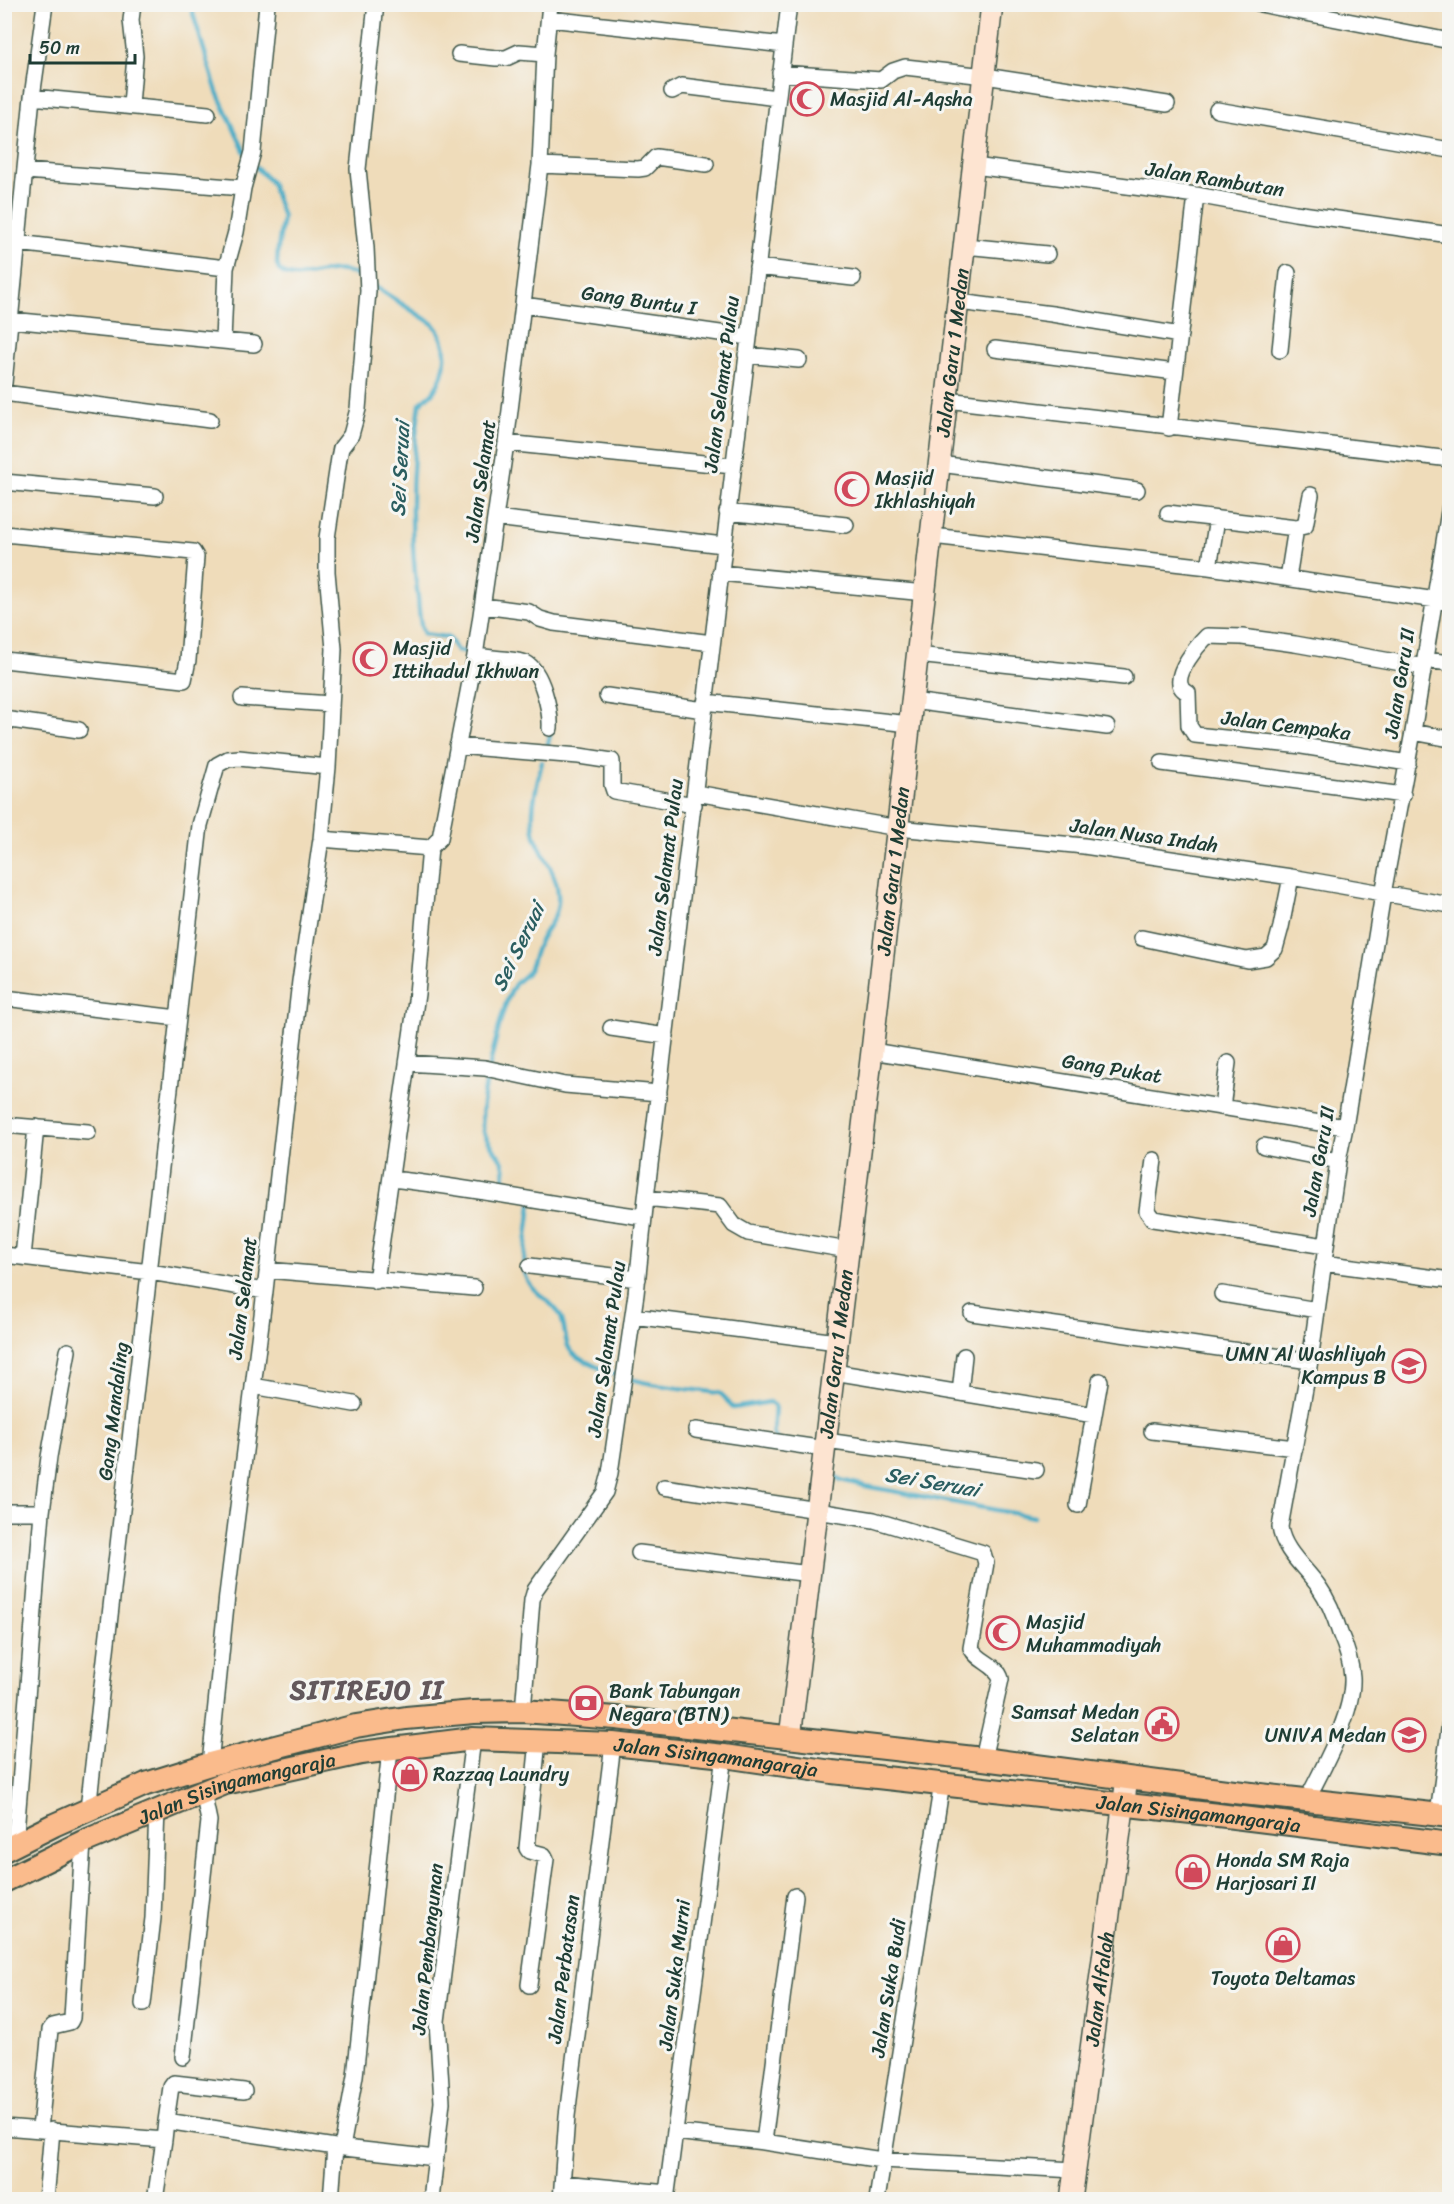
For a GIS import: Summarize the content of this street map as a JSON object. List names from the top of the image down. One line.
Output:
{"streets":{"main road":["Jalan Sisingamangaraja"],"street":["Jalan Rambutan","Gang Buntu I","Jalan Garu 1 Medan","Jalan Selamat Pulau","Jalan Selamat","Jalan Garu II","Jalan Cempaka","Jalan Nusa Indah","Gang Pukat","Gang Mandaling","Jalan Pembangunan","Jalan Perbatasan","Jalan Suka Murni","Jalan Suka Budi","Jalan Alfalah"]},"crossings":[["Jalan Rambutan","Jalan Garu 1 Medan"],["Gang Buntu I","Jalan Selamat Pulau"],["Gang Buntu I","Jalan Selamat"],["Jalan Garu 1 Medan","Jalan Nusa Indah"],["Jalan Garu 1 Medan","Gang Pukat"],["Jalan Garu 1 Medan","Jalan Sisingamangaraja"],["Jalan Selamat Pulau","Jalan Nusa Indah"],["Jalan Selamat Pulau","Jalan Sisingamangaraja"],["Jalan Selamat","Jalan Nusa Indah"],["Jalan Selamat","Gang Mandaling"],["Jalan Selamat","Jalan Sisingamangaraja"],["Jalan Garu II","Jalan Cempaka"],["Jalan Garu II","Jalan Nusa Indah"],["Jalan Garu II","Gang Pukat"],["Jalan Garu II","Jalan Sisingamangaraja"],["Gang Mandaling","Jalan Sisingamangaraja"],["Jalan Sisingamangaraja","Jalan Pembangunan"],["Jalan Sisingamangaraja","Jalan Perbatasan"],["Jalan Sisingamangaraja","Jalan Suka Murni"],["Jalan Sisingamangaraja","Jalan Suka Budi"],["Jalan Sisingamangaraja","Jalan Alfalah"]],"districts":["SITIREJO II"],"water":["Sei Seruai"],"places":{"mosque":["Masjid Al-Aqsha","Masjid Ikhlashiyah","Masjid Ittihadul Ikhwan","Masjid Muhammadiyah"],"school or university":["UMN Al Washliyah Kampus B","UNIVA Medan"],"bank":["Bank Tabungan Negara (BTN)"],"public building":["Samsat Medan Selatan"],"shop":["Razzaq Laundry","Honda SM Raja Harjosari II","Toyota Deltamas"]},"scale_bar":"50 m"}
